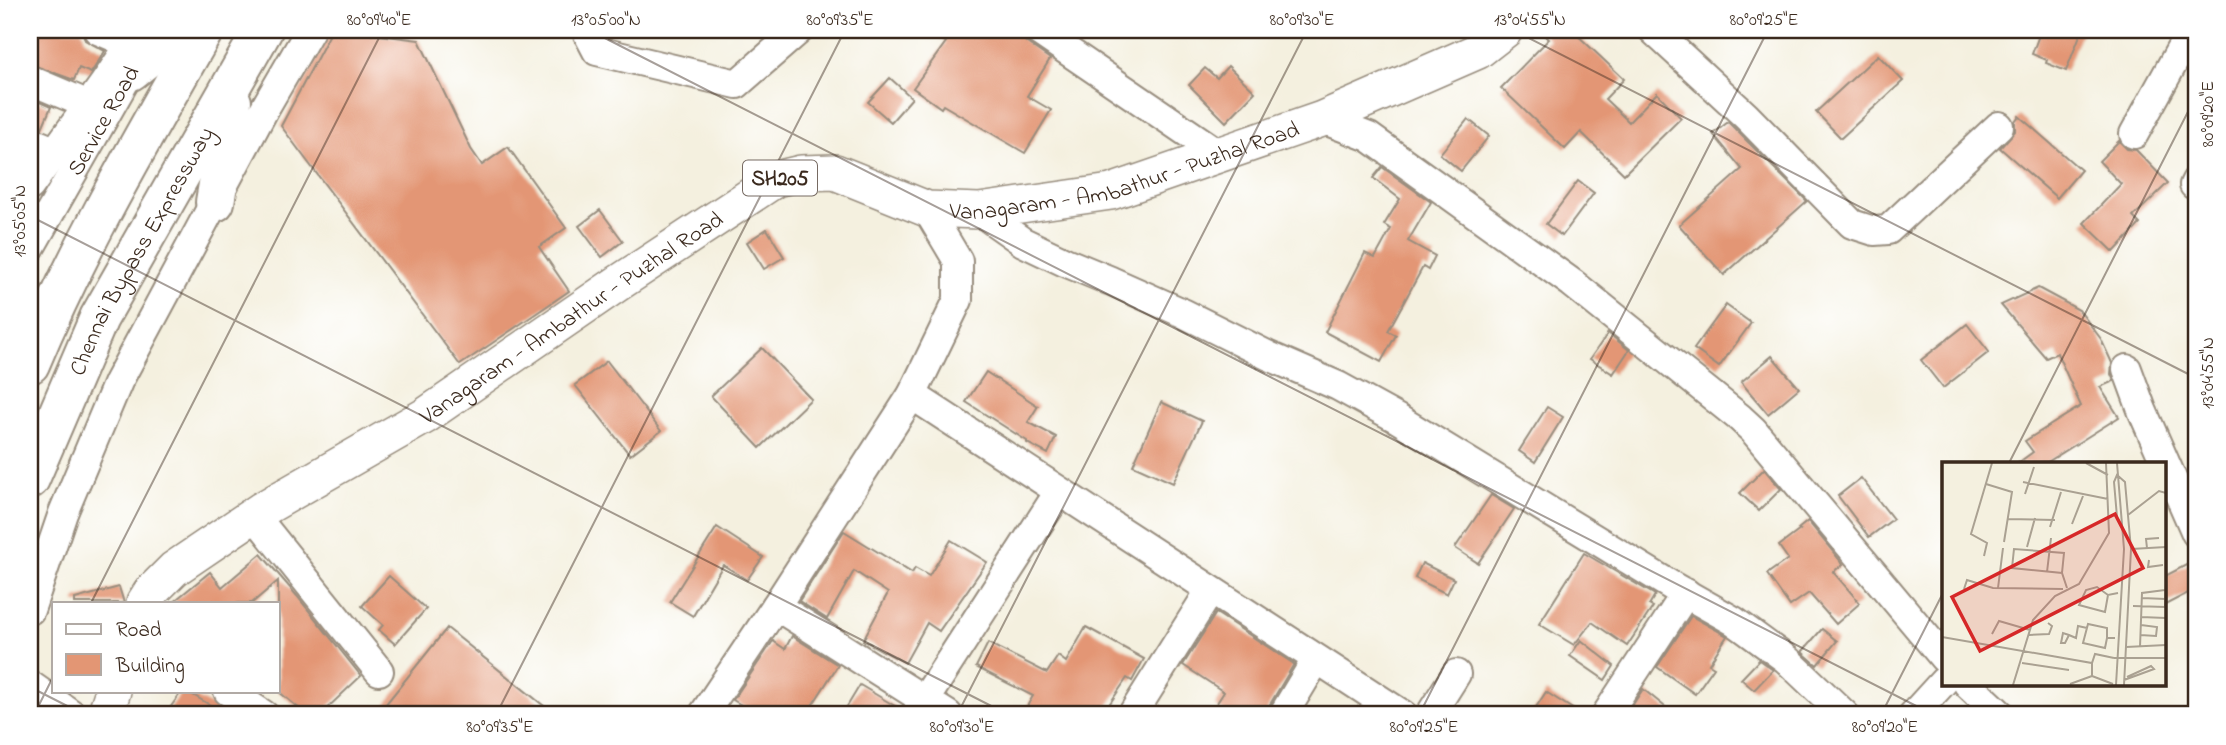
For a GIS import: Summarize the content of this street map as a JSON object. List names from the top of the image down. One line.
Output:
{"streets":{"highway":["Chennai Bypass Expressway"],"main road":["Vanagaram - Ambathur - Puzhal Road","SH205"],"street":["Service Road"]},"legend":["Road","Building"],"coordinates":["80°09'40\"E","13°05'00\"N","80°09'35\"E","80°09'30\"E","13°04'55\"N","80°09'25\"E","80°09'20\"E","13°05'05\"N"]}
